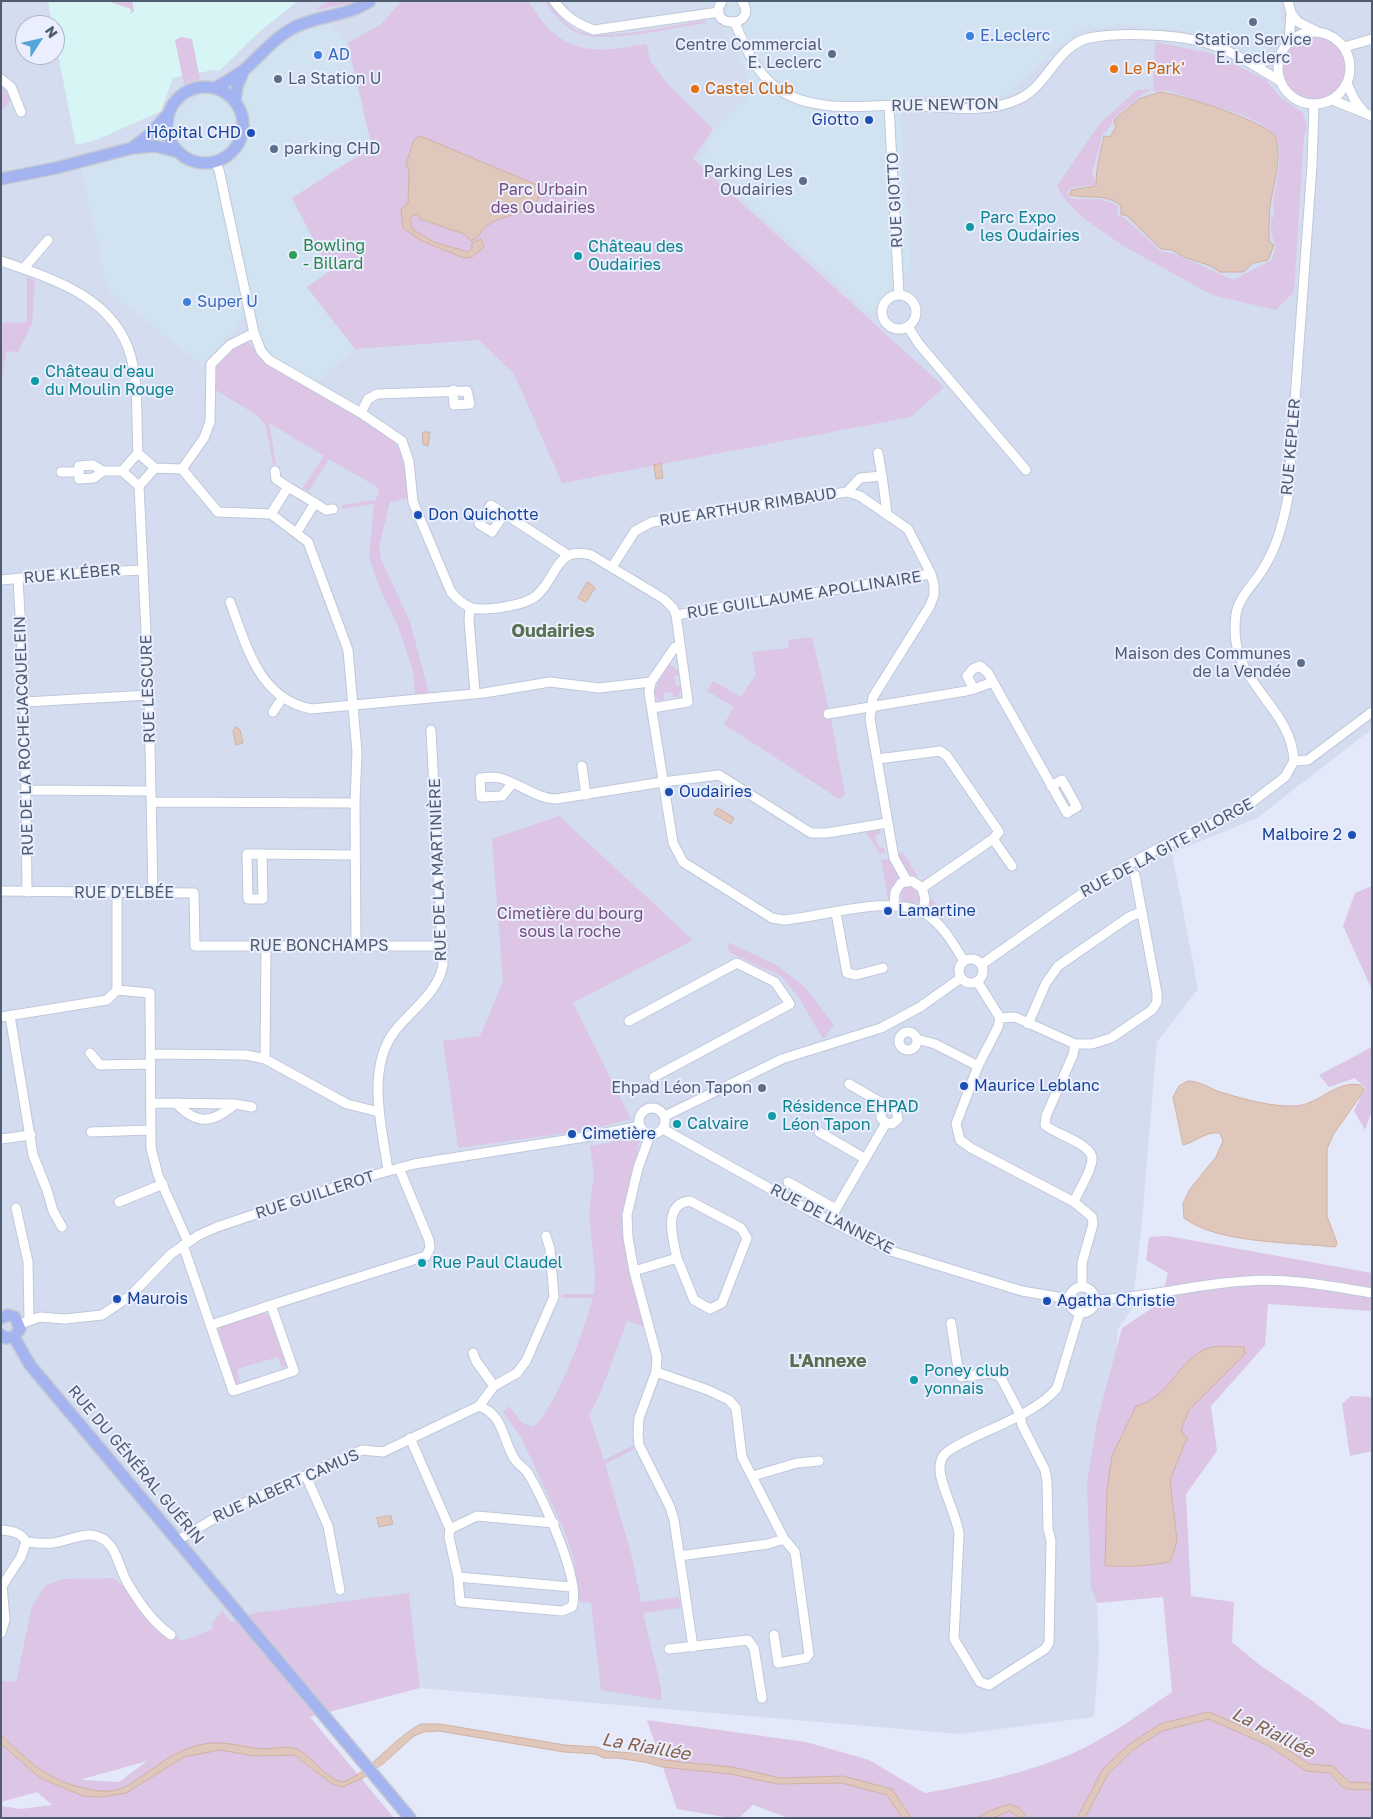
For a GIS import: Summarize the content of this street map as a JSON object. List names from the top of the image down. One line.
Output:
{"streets":{"main road":["RUE DU GÉNÉRAL GUÉRIN"],"street":["RUE NEWTON","RUE GIOTTO","RUE KEPLER","RUE ARTHUR RIMBAUD","RUE KLÉBER","RUE GUILLAUME APOLLINAIRE","RUE LESCURE","RUE DE LA ROCHEJACQUELEIN","RUE DE LA GITE PILORGE","RUE DE LA MARTINIÈRE","RUE D'ELBÉE","RUE BONCHAMPS","RUE GUILLEROT","RUE DE L'ANNEXE","RUE ALBERT CAMUS"]},"crossings":[["RUE NEWTON","RUE GIOTTO"],["RUE NEWTON","RUE KEPLER"],["RUE KEPLER","RUE DE LA GITE PILORGE"],["RUE ARTHUR RIMBAUD","RUE GUILLAUME APOLLINAIRE"],["RUE KLÉBER","RUE LESCURE"],["RUE KLÉBER","RUE DE LA ROCHEJACQUELEIN"],["RUE LESCURE","RUE D'ELBÉE"],["RUE DE LA ROCHEJACQUELEIN","RUE D'ELBÉE"],["RUE DE LA MARTINIÈRE","RUE BONCHAMPS"],["RUE DE LA MARTINIÈRE","RUE GUILLEROT"],["RUE D'ELBÉE","RUE BONCHAMPS"],["RUE GUILLEROT","RUE DE L'ANNEXE"],["RUE DU GÉNÉRAL GUÉRIN","RUE ALBERT CAMUS"]],"districts":["Oudairies","L'Annexe"],"water":["La Riaillée"],"parks":["Parc Urbain des Oudairies","Cimetière du bourg sous la roche"],"places":["Station Service E. Leclerc","E.Leclerc","Centre Commercial E. Leclerc","AD","Le Park'","La Station U","Castel Club","Giotto","Hôpital CHD","parking CHD","Parking Les Oudairies","Parc Expo les Oudairies","Bowling - Billard","Château des Oudairies","Super U","Château d'eau du Moulin Rouge","Don Quichotte","Maison des Communes de la Vendée","Oudairies","Malboire 2","Lamartine","Maurice Leblanc","Ehpad Léon Tapon","Résidence EHPAD Léon Tapon","Calvaire","Cimetière","Rue Paul Claudel","Maurois","Agatha Christie","Poney club yonnais"],"north":"top right"}
